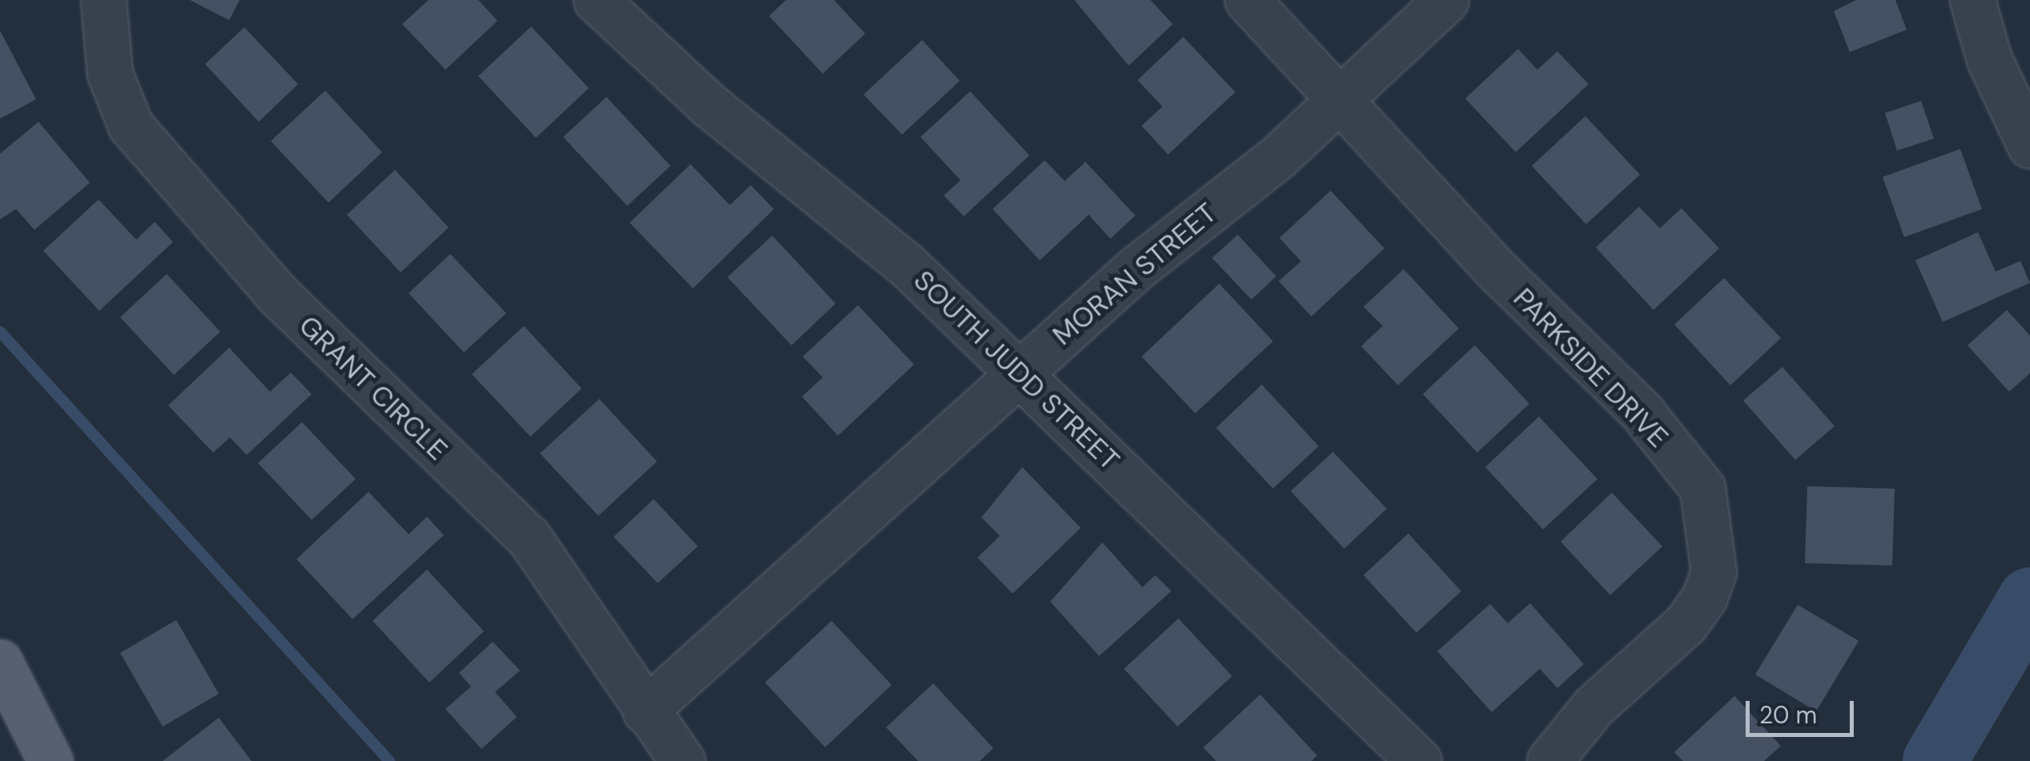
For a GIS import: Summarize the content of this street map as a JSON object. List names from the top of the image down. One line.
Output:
{"streets":{"street":["MORAN STREET","PARKSIDE DRIVE","SOUTH JUDD STREET","GRANT CIRCLE"]},"crossings":[["MORAN STREET","PARKSIDE DRIVE"],["MORAN STREET","SOUTH JUDD STREET"],["MORAN STREET","GRANT CIRCLE"]],"scale_bar":"20 m"}
